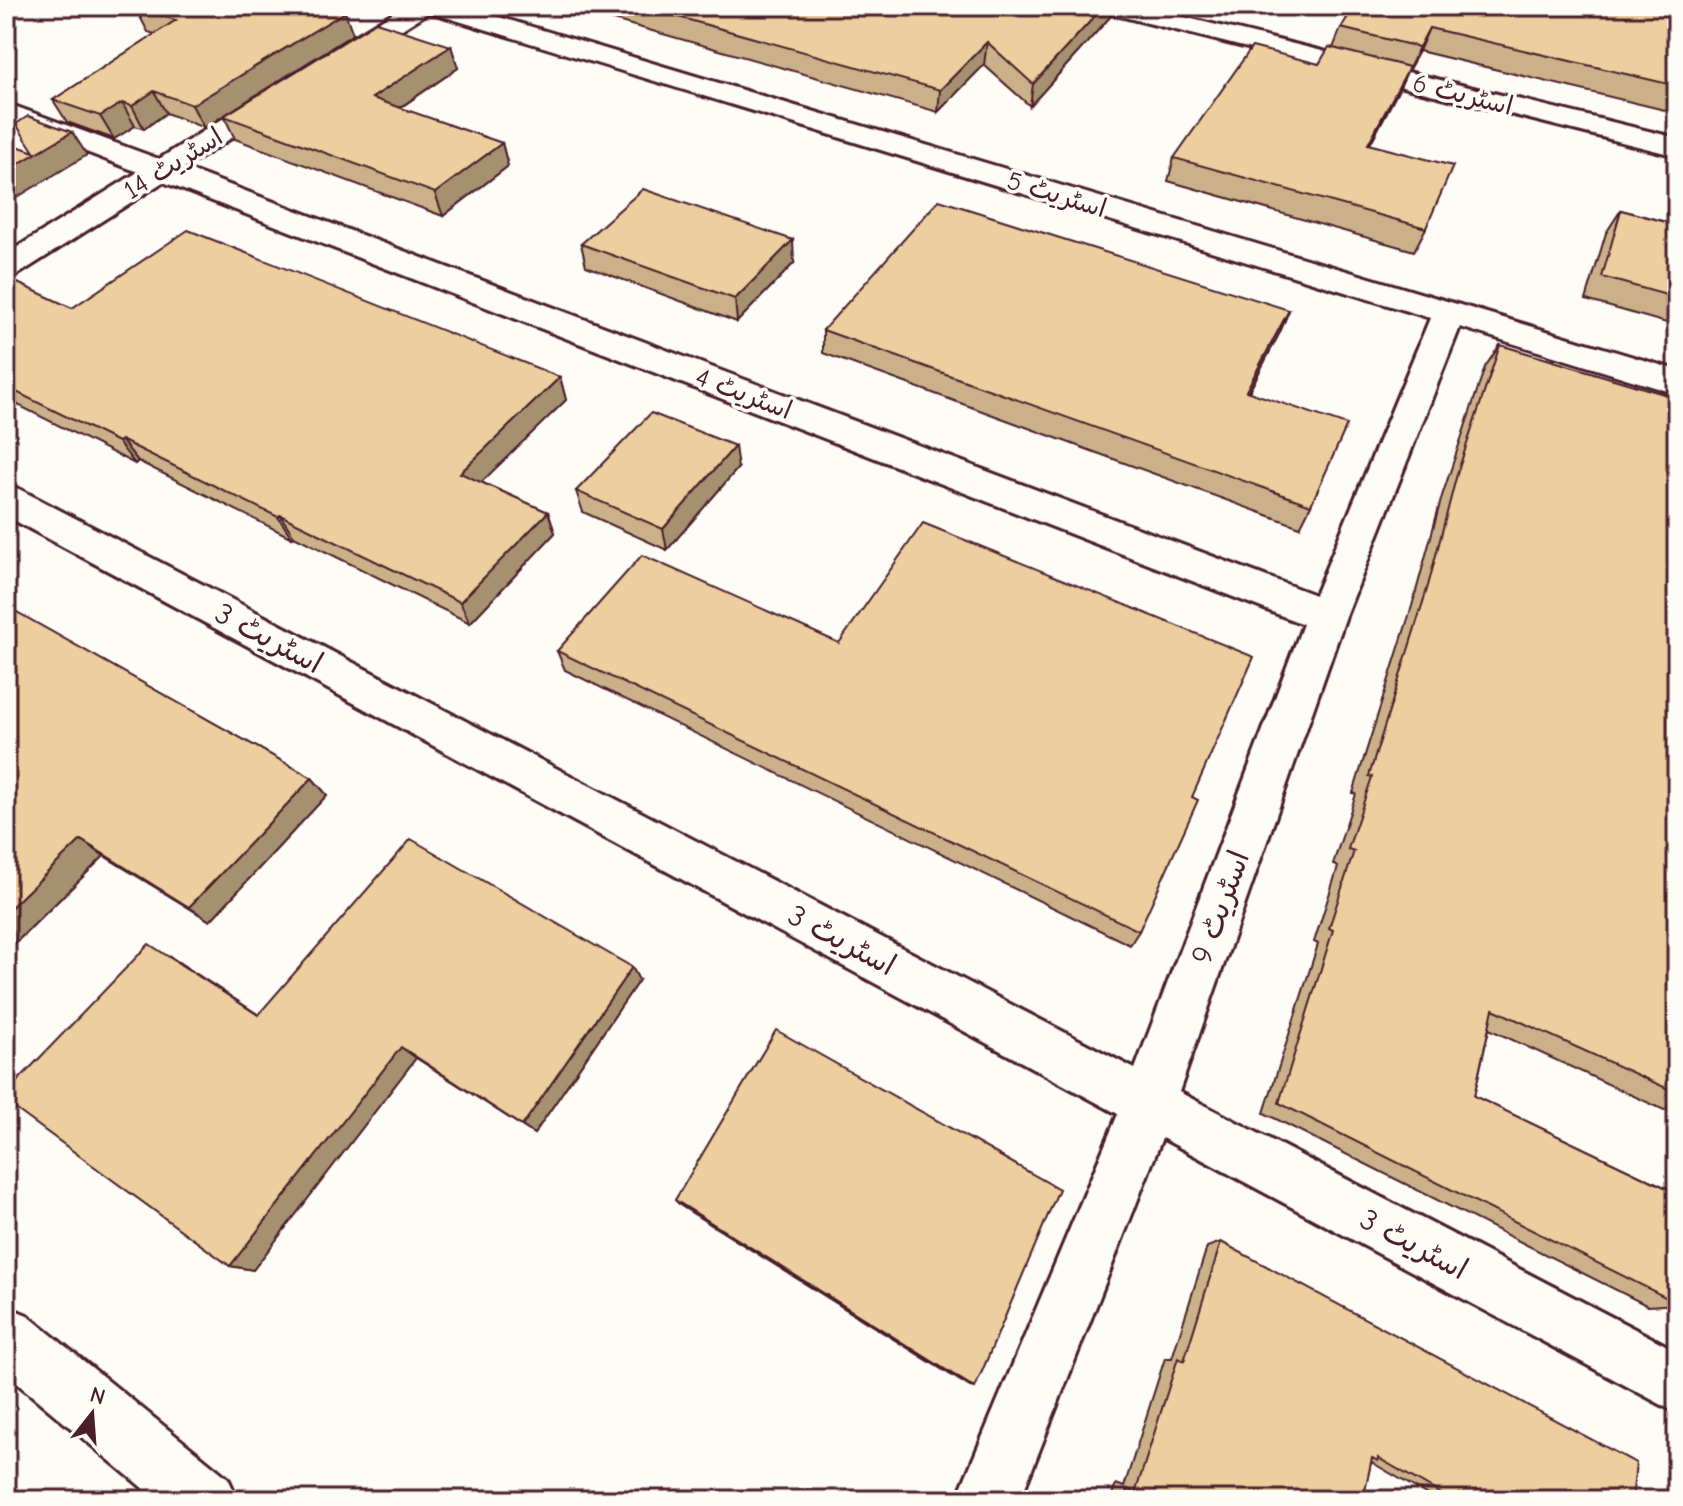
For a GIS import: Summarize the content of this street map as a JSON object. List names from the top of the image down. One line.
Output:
{"streets":{"street":["اسٹریٹ 6","اسٹریٹ 14","اسٹریٹ 5","اسٹریٹ 4","اسٹریٹ 3","اسٹریٹ 9"]},"crossings":[["اسٹریٹ 14","اسٹریٹ 4"],["اسٹریٹ 5","اسٹریٹ 9"],["اسٹریٹ 4","اسٹریٹ 9"],["اسٹریٹ 3","اسٹریٹ 9"]],"north":"top"}
